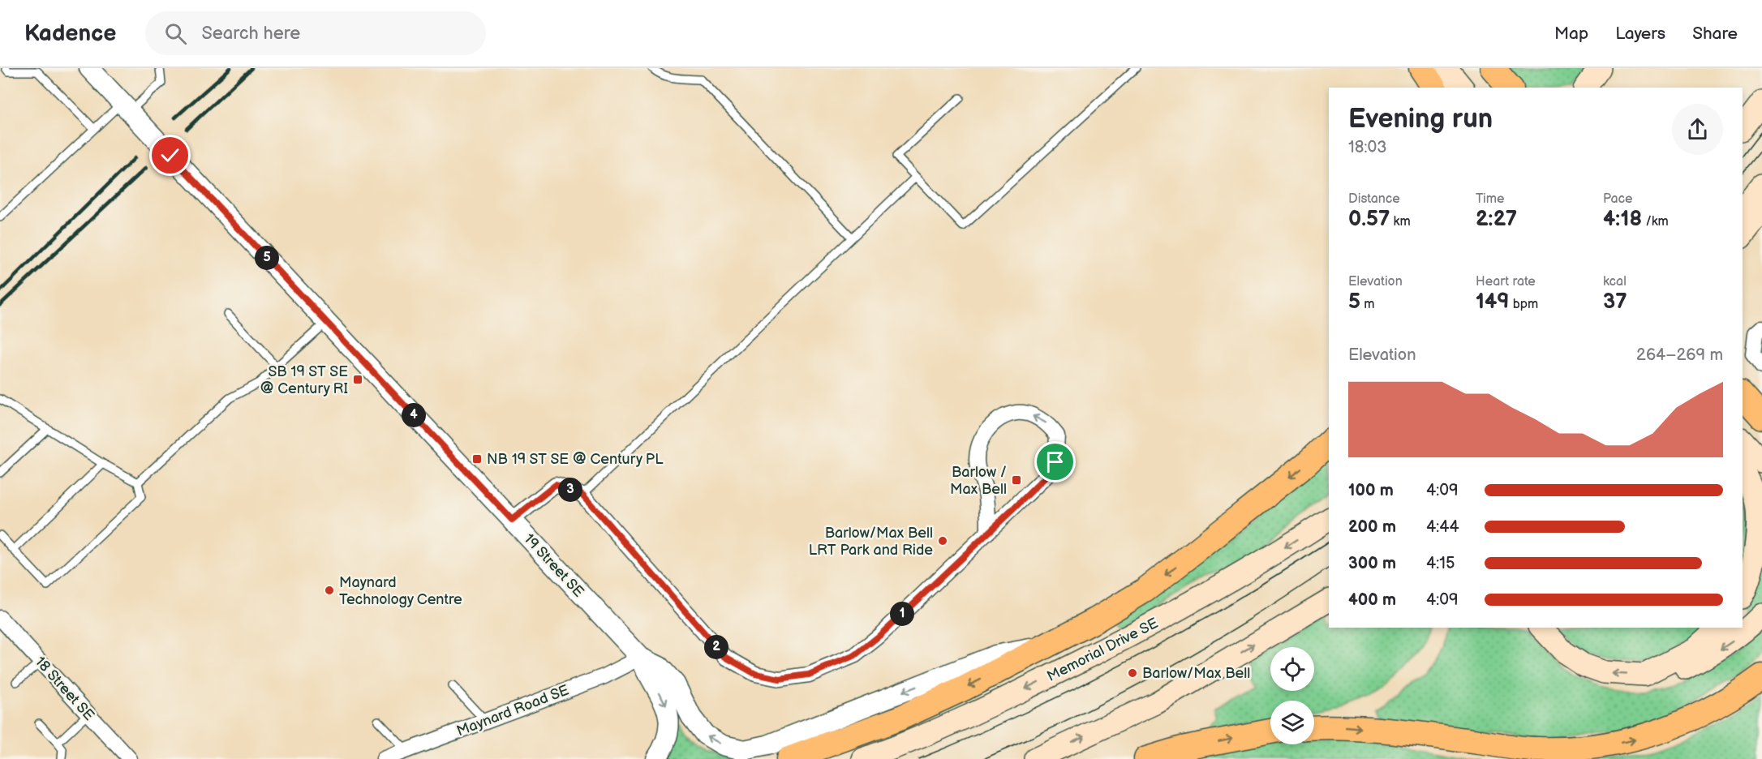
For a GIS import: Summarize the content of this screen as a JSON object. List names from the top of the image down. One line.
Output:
{"streets":{"main road":["Memorial Drive SE"],"street":["19 Street SE","18 Street SE","Maynard Road SE"]},"crossings":[["19 Street SE","Maynard Road SE"]],"places":{"transit":["SB 19 ST SE @ Century RI","NB 19 ST SE @ Century PL","Barlow / Max Bell"],"other":["Barlow/Max Bell LRT Park and Ride","Maynard Technology Centre","Barlow/Max Bell"]},"page":{"header":"Kadence","search":"Search here","nav":["Map","Layers","Share"],"heading":["Evening run","18:03"],"stats":[["Distance","0.57 km"],["Time","2:27"],["Pace","4:18 /km"],["Elevation","5 m"],["Heart rate","149 bpm"],["kcal","37"]],"pins":["5","4","3","1","2"],"chart":["Elevation","264–269 m"],"list":[{"name":"100 m","note":"4:09"},{"name":"200 m","note":"4:44"},{"name":"300 m","note":"4:15"},{"name":"400 m","note":"4:09"}]}}
